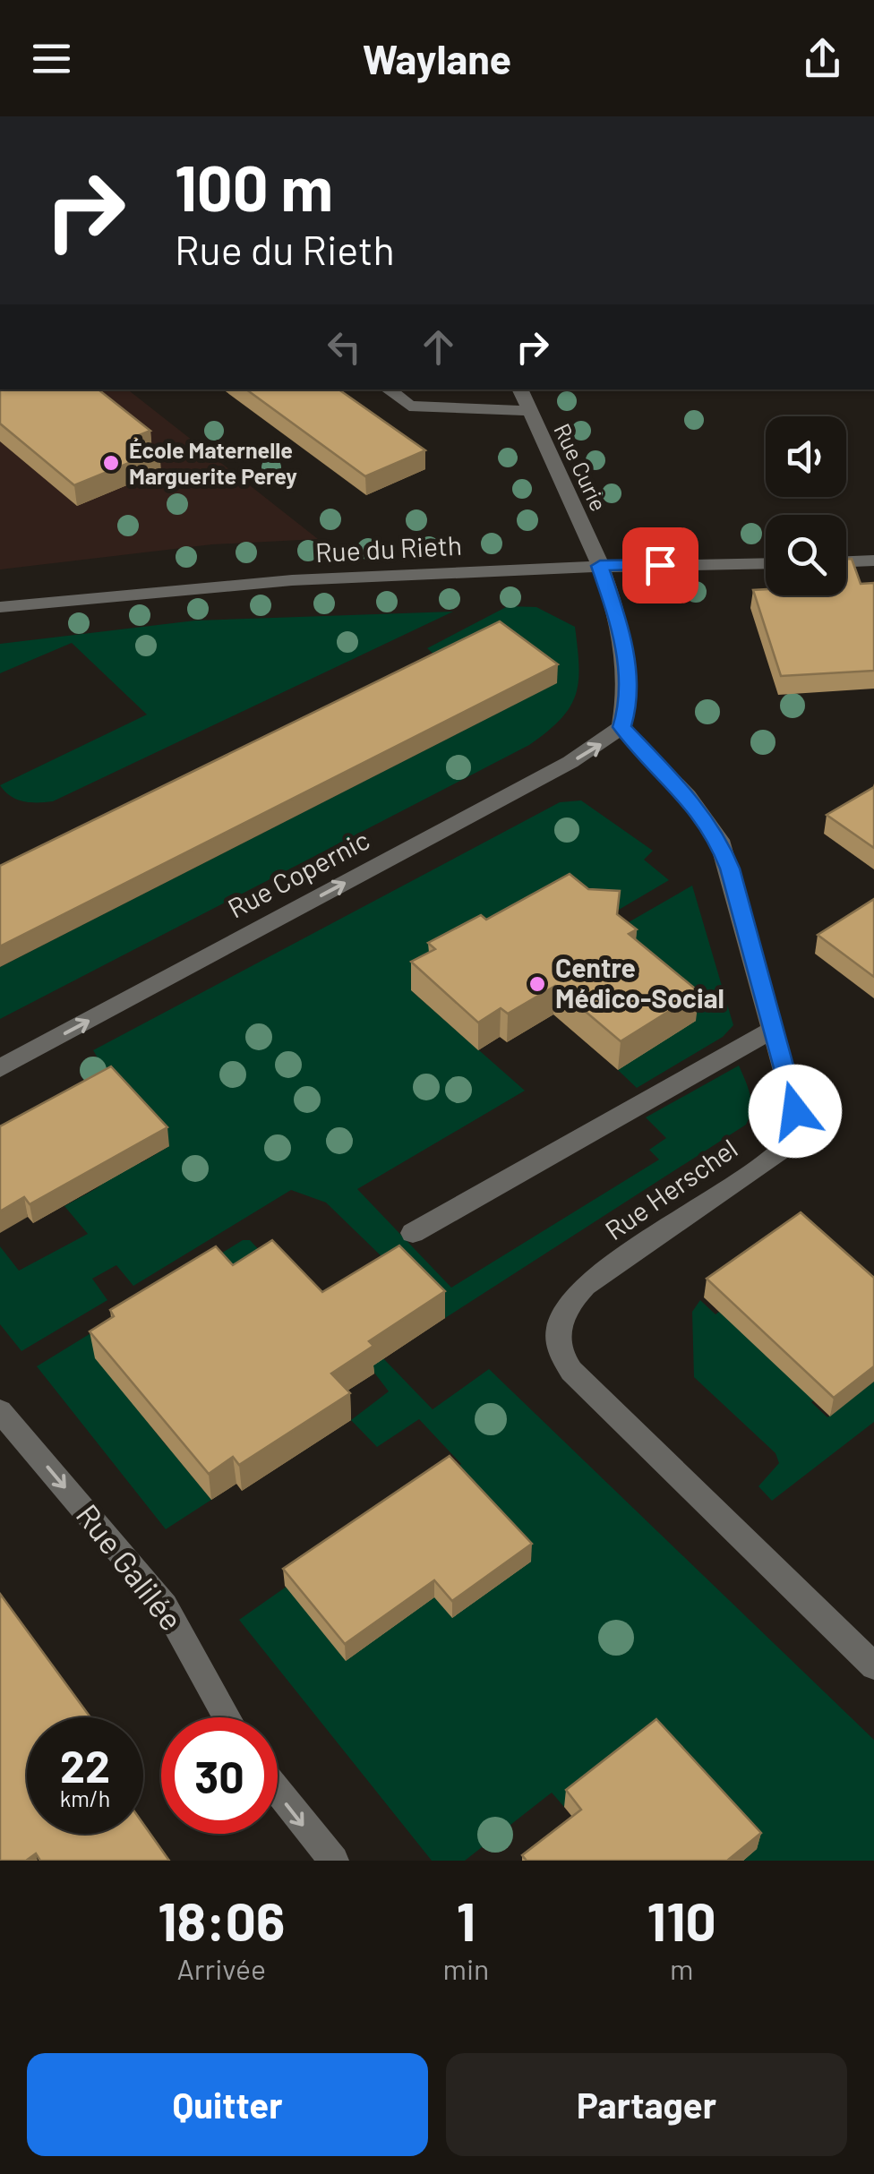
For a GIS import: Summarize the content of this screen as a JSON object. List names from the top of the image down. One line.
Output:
{"streets":{"street":["Rue Curie","Rue du Rieth","Rue Copernic","Rue Herschel","Rue Galilée"]},"crossings":[["Rue Curie","Rue du Rieth"],["Rue Copernic","Rue Herschel"]],"one_way":["Rue Copernic","Rue Galilée"],"places":["École Maternelle Marguerite Perey","Centre Médico-Social"],"page":{"header":"Waylane","turn":["100 m","Rue du Rieth"],"speed":"22 km/h","limit":"30","eta":["18:06","Arrivée","1","min","110","m"],"buttons":["Quitter","Partager"]}}
